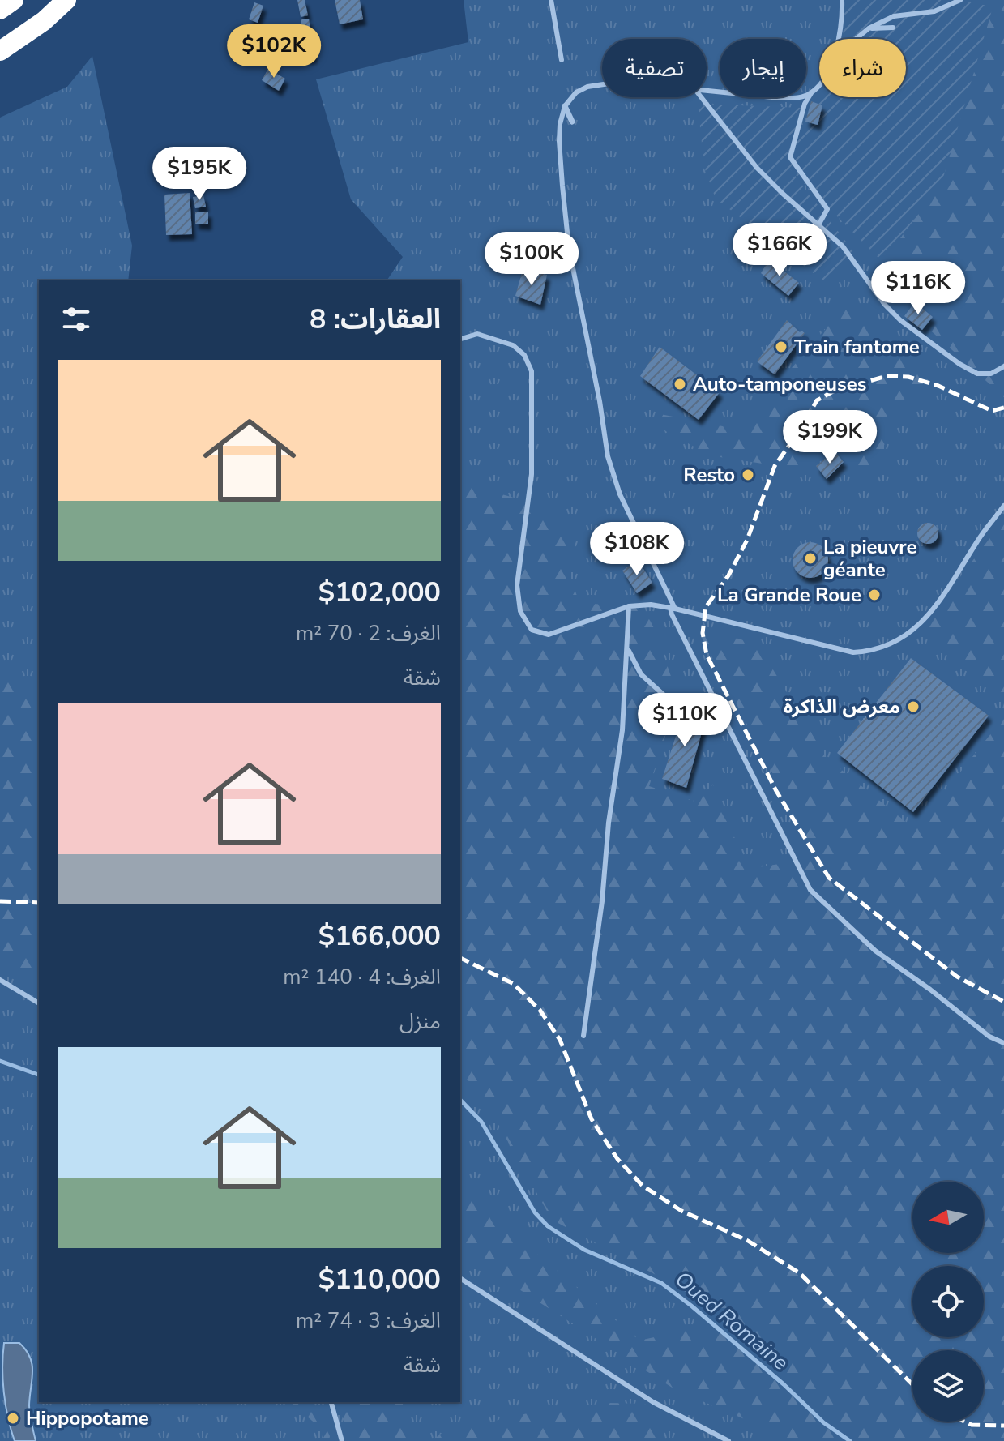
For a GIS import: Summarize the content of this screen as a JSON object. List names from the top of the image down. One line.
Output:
{"water":["Oued Romaine"],"places":["Train fantome","Auto-tamponeuses","Resto","La pieuvre géante","La Grande Roue","معرض الذاكرة","Hippopotame"],"north":"left","page":{"price":["$102K","$195K","$166K","$100K","$116K","$199K","$108K","$110K"],"chip":["شراء","إيجار","تصفية"],"heading":"العقارات: 8","list":[{"name":"$102,000","note":"الغرف: 2 · 70 m² · شقة"},{"name":"$166,000","note":"الغرف: 4 · 140 m² · منزل"},{"name":"$110,000","note":"الغرف: 3 · 74 m² · شقة"}]}}
